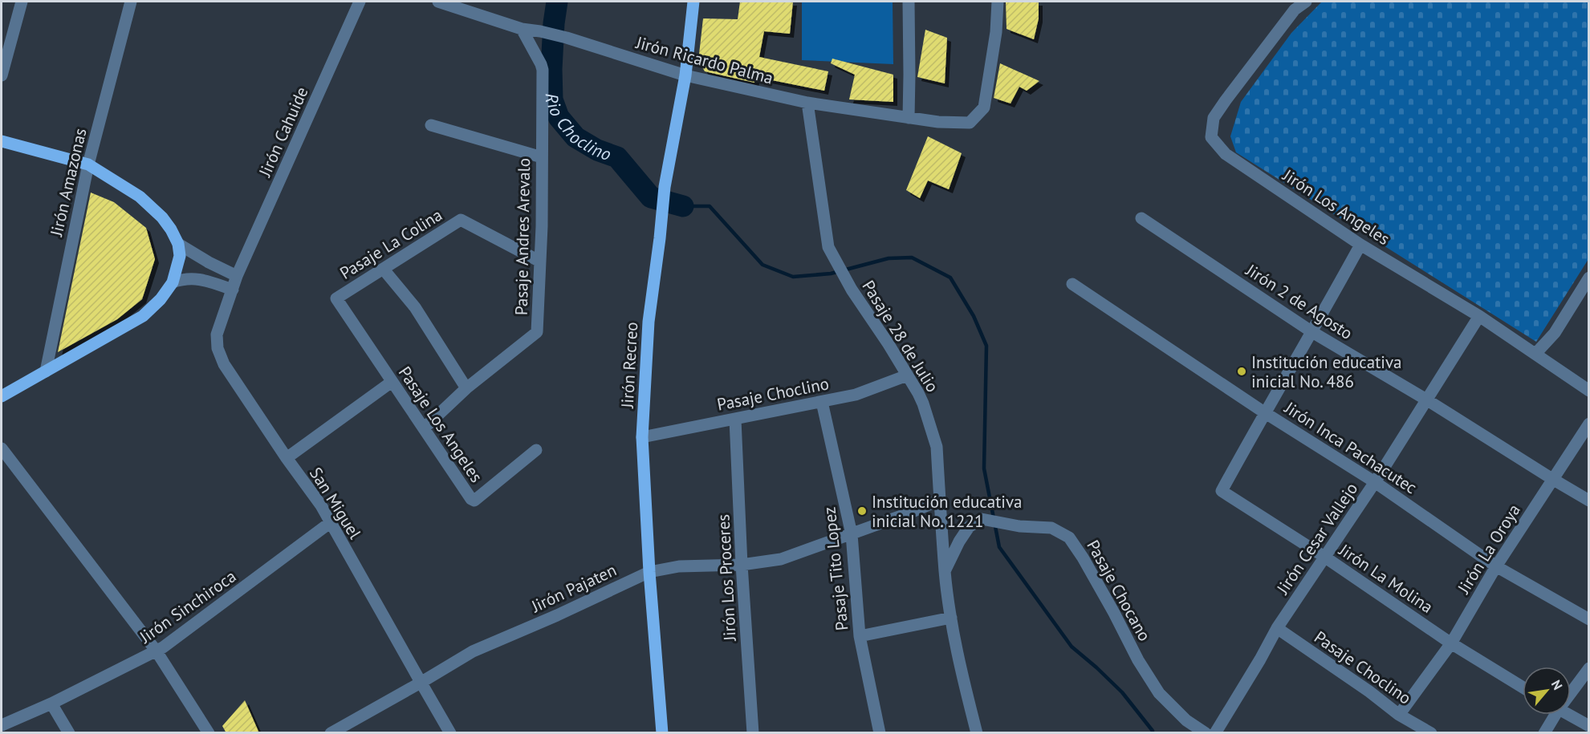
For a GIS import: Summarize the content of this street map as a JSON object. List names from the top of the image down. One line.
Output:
{"streets":{"main road":["Jirón Recreo"],"street":["Jirón Ricardo Palma","Jirón Cahuide","Jirón Amazonas","Jirón Los Angeles","Pasaje Andres Arevalo","Pasaje La Colina","Jirón 2 de Agosto","Pasaje 28 de Julio","Pasaje Choclino","Pasaje Los Angeles","Jirón Inca Pachacutec","San Miguel","Jirón Cesar Vallejo","Jirón La Oroya","Pasaje Tito Lopez","Jirón Los Proceres","Jirón La Molina","Jirón Pajaten","Pasaje Chocano","Jirón Sinchiroca"]},"crossings":[["Jirón Ricardo Palma","Pasaje Andres Arevalo"],["Jirón Ricardo Palma","Pasaje 28 de Julio"],["Jirón Ricardo Palma","Jirón Recreo"],["Jirón Cahuide","San Miguel"],["Jirón Los Angeles","Jirón Cesar Vallejo"],["Pasaje Andres Arevalo","Pasaje La Colina"],["Pasaje Andres Arevalo","Pasaje Los Angeles"],["Pasaje La Colina","Pasaje Los Angeles"],["Jirón 2 de Agosto","Jirón Cesar Vallejo"],["Jirón 2 de Agosto","Jirón La Oroya"],["Pasaje 28 de Julio","Pasaje Choclino"],["Pasaje 28 de Julio","Jirón Pajaten"],["Pasaje 28 de Julio","Pasaje Chocano"],["Jirón Recreo","Pasaje Choclino"],["Jirón Recreo","Jirón Pajaten"],["Pasaje Choclino","Jirón Cesar Vallejo"],["Pasaje Choclino","Jirón La Oroya"],["Pasaje Choclino","Pasaje Tito Lopez"],["Pasaje Choclino","Jirón Los Proceres"],["Jirón Inca Pachacutec","Jirón Cesar Vallejo"],["Jirón Inca Pachacutec","Jirón La Oroya"],["Jirón Inca Pachacutec","Jirón La Molina"],["San Miguel","Jirón Pajaten"],["San Miguel","Jirón Sinchiroca"],["Jirón Cesar Vallejo","Jirón La Molina"],["Jirón La Oroya","Jirón La Molina"],["Pasaje Tito Lopez","Jirón Pajaten"],["Jirón Los Proceres","Jirón Pajaten"]],"water":["Rio Choclino"],"places":["Institución educativa inicial No. 486","Institución educativa inicial No. 1221"],"north":"top right"}
